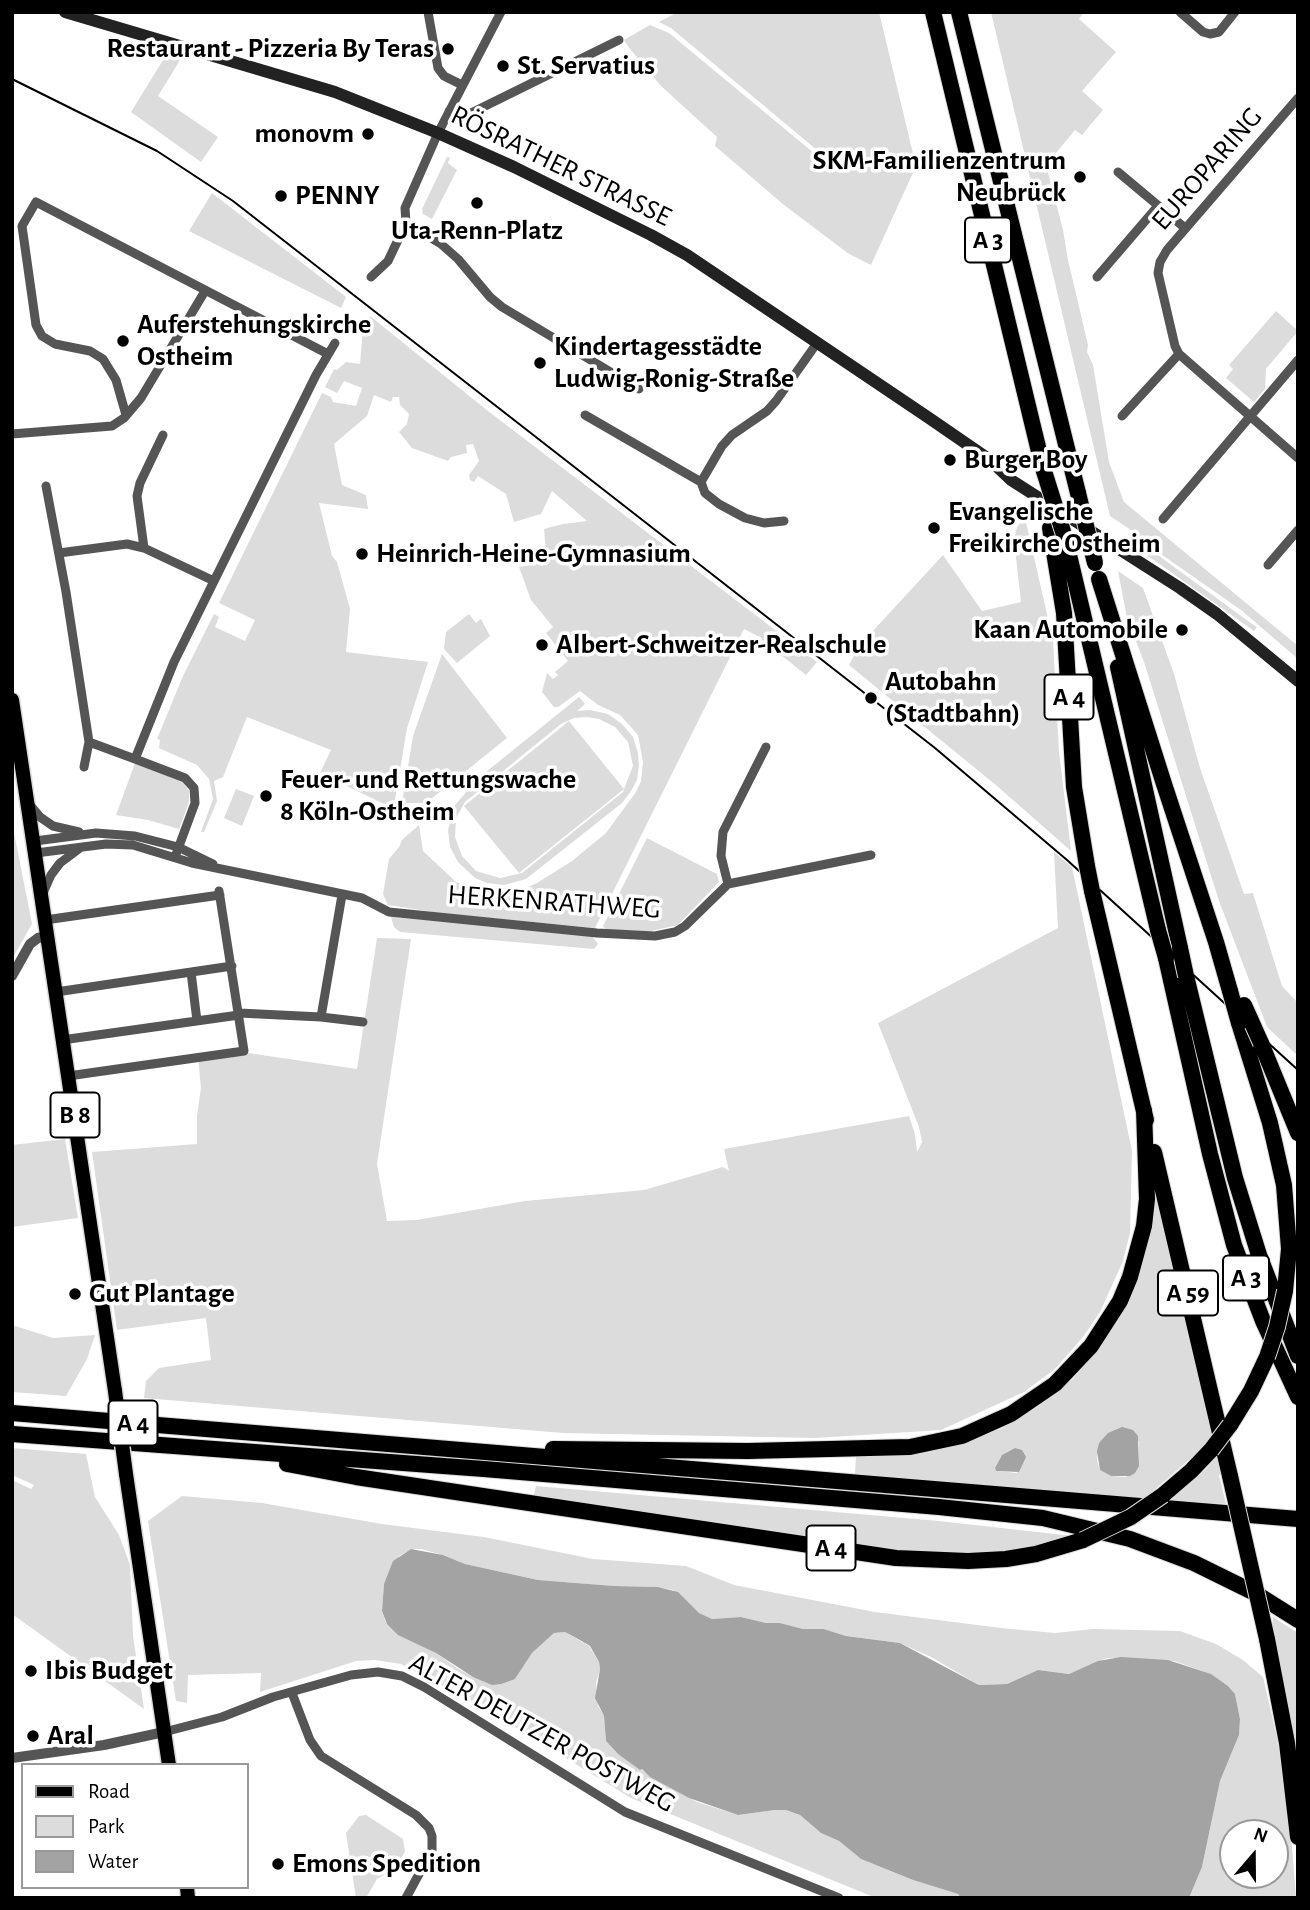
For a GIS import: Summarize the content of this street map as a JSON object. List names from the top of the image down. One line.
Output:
{"streets":{"highway":["A 3","A 4","A 59"],"main road":["RÖSRATHER STRASSE","B 8"],"street":["EUROPARING","HERKENRATHWEG","ALTER DEUTZER POSTWEG"]},"crossings":[["A 3","A 4"],["A 4","A 59"],["B 8","ALTER DEUTZER POSTWEG"]],"places":["Restaurant - Pizzeria By Teras","St. Servatius","monovm","SKM-Familienzentrum Neubrück","PENNY","Uta-Renn-Platz","Auferstehungskirche Ostheim","Kindertagesstädte Ludwig-Ronig-Straße","Burger Boy","Evangelische Freikirche Ostheim","Heinrich-Heine-Gymnasium","Kaan Automobile","Albert-Schweitzer-Realschule","Autobahn (Stadtbahn)","Feuer- und Rettungswache 8 Köln-Ostheim","Gut Plantage","Ibis Budget","Aral","Emons Spedition"],"legend":["Road","Park","Water"],"north":"top"}
